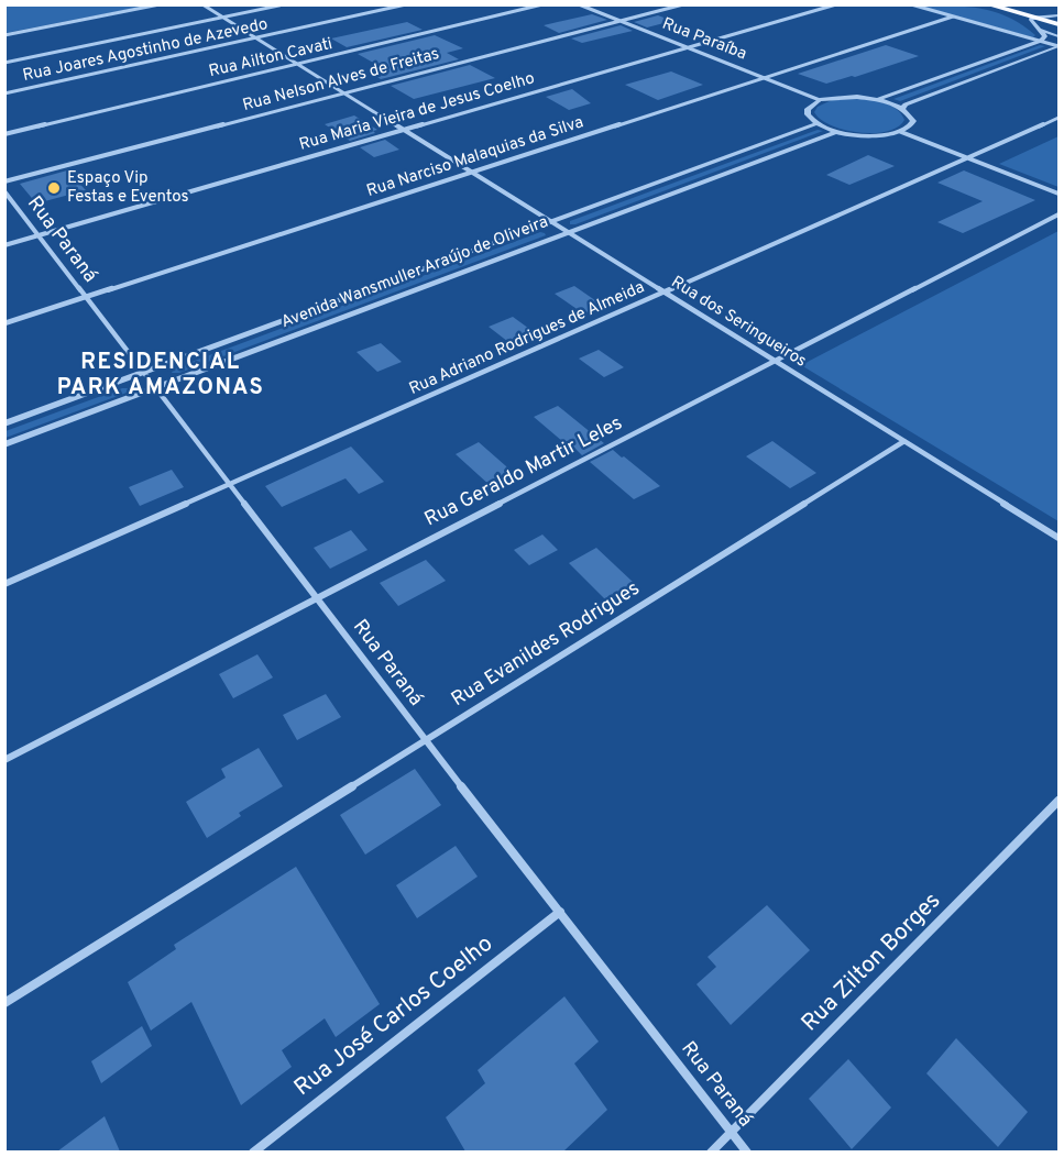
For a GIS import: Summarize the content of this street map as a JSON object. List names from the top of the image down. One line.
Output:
{"streets":{"street":["Rua Paraíba","Rua Joares Agostinho de Azevedo","Rua Ailton Cavati","Rua Nelson Alves de Freitas","Rua Maria Vieira de Jesus Coelho","Rua Narciso Malaquias da Silva","Rua Paraná","Avenida Wansmuller Araújo de Oliveira","Rua dos Seringueiros","Rua Adriano Rodrigues de Almeida","Rua Geraldo Martir Leles","Rua Evanildes Rodrigues","Rua Zilton Borges","Rua José Carlos Coelho"]},"crossings":[["Rua Paraíba","Rua Nelson Alves de Freitas"],["Rua Paraíba","Rua Maria Vieira de Jesus Coelho"],["Rua Paraíba","Rua Narciso Malaquias da Silva"],["Rua Joares Agostinho de Azevedo","Rua dos Seringueiros"],["Rua Ailton Cavati","Rua dos Seringueiros"],["Rua Nelson Alves de Freitas","Rua dos Seringueiros"],["Rua Maria Vieira de Jesus Coelho","Rua Paraná"],["Rua Maria Vieira de Jesus Coelho","Rua dos Seringueiros"],["Rua Narciso Malaquias da Silva","Rua Paraná"],["Rua Narciso Malaquias da Silva","Rua dos Seringueiros"],["Rua Paraná","Avenida Wansmuller Araújo de Oliveira"],["Rua Paraná","Rua Adriano Rodrigues de Almeida"],["Rua Paraná","Rua Geraldo Martir Leles"],["Rua Paraná","Rua Evanildes Rodrigues"],["Rua Paraná","Rua Zilton Borges"],["Rua Paraná","Rua José Carlos Coelho"],["Avenida Wansmuller Araújo de Oliveira","Rua dos Seringueiros"],["Rua dos Seringueiros","Rua Adriano Rodrigues de Almeida"],["Rua dos Seringueiros","Rua Geraldo Martir Leles"],["Rua dos Seringueiros","Rua Evanildes Rodrigues"]],"districts":["RESIDENCIAL PARK AMAZONAS"],"places":["Espaço Vip Festas e Eventos"]}
